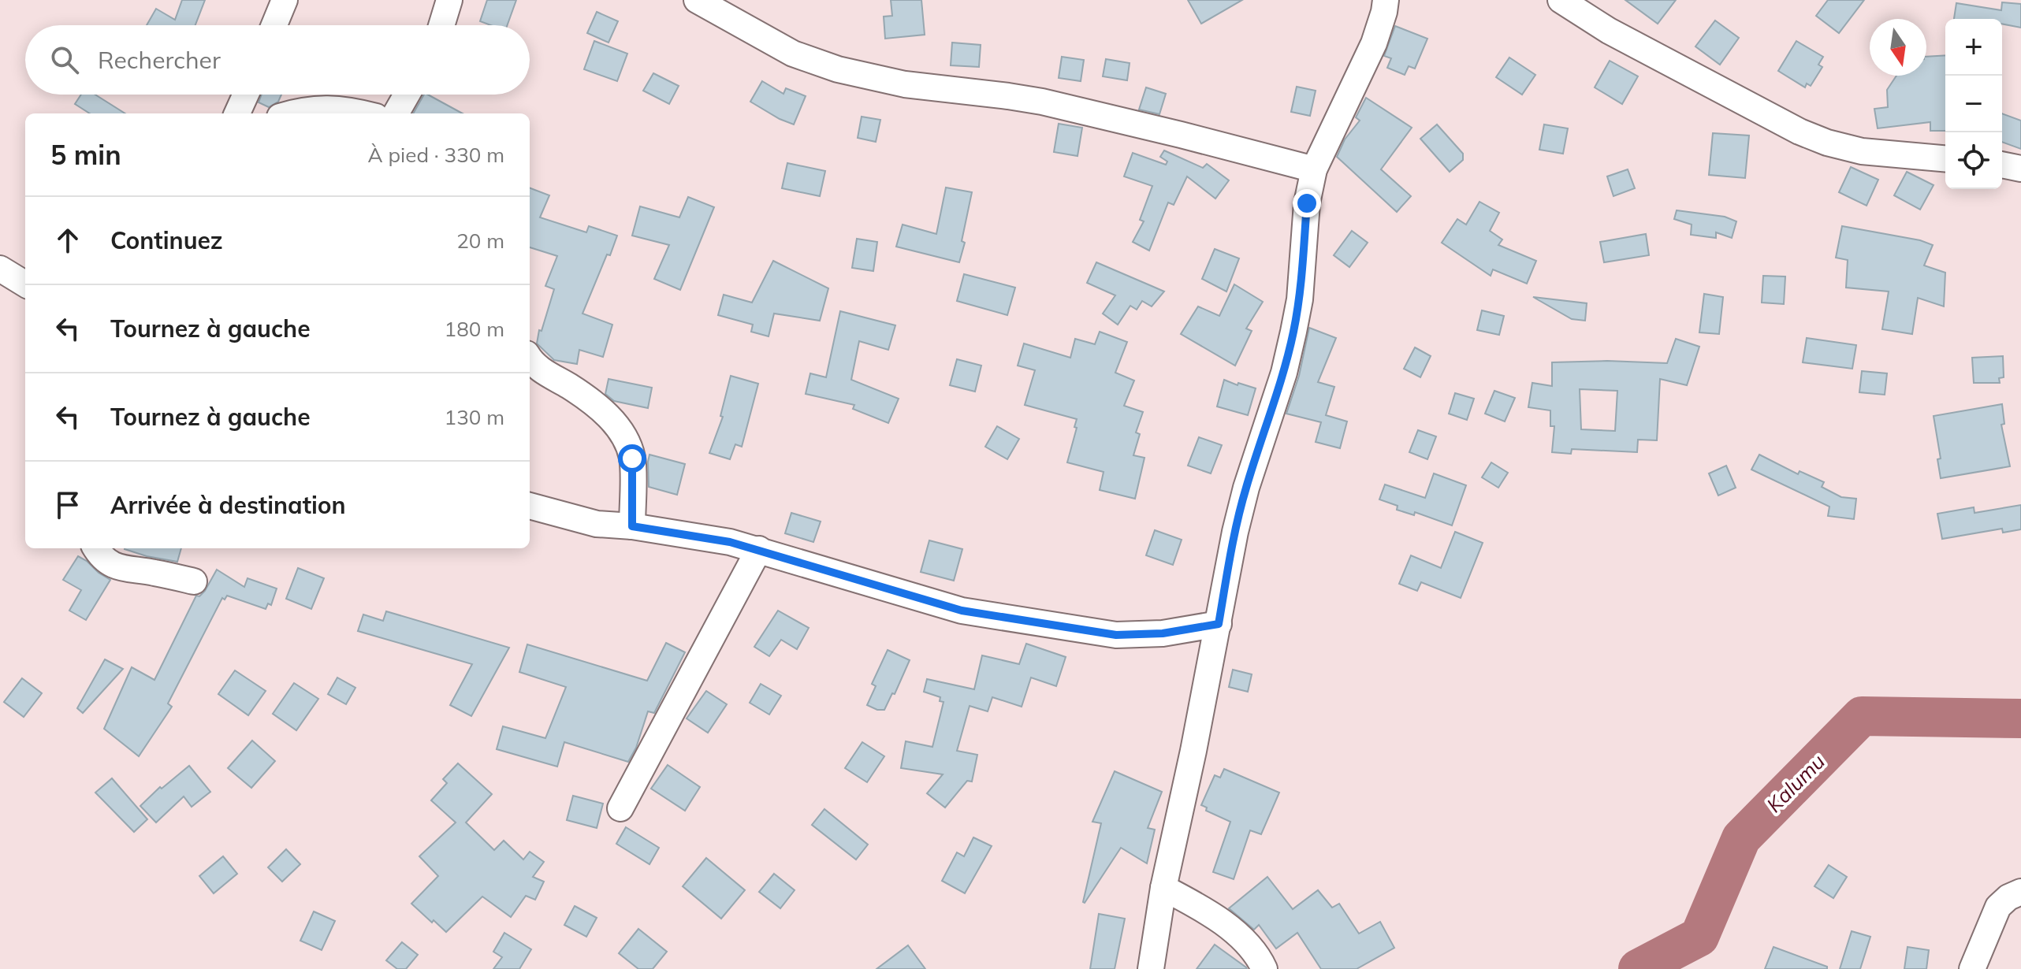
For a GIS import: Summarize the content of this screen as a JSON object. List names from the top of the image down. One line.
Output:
{"water":["Kalumu"],"north":"bottom","page":{"map_buttons":["+","−"],"search":"Rechercher","heading":["5 min","À pied · 330 m"],"list":[["Continuez","20 m"],["Tournez à gauche","180 m"],["Tournez à gauche","130 m"],"Arrivée à destination"]}}
